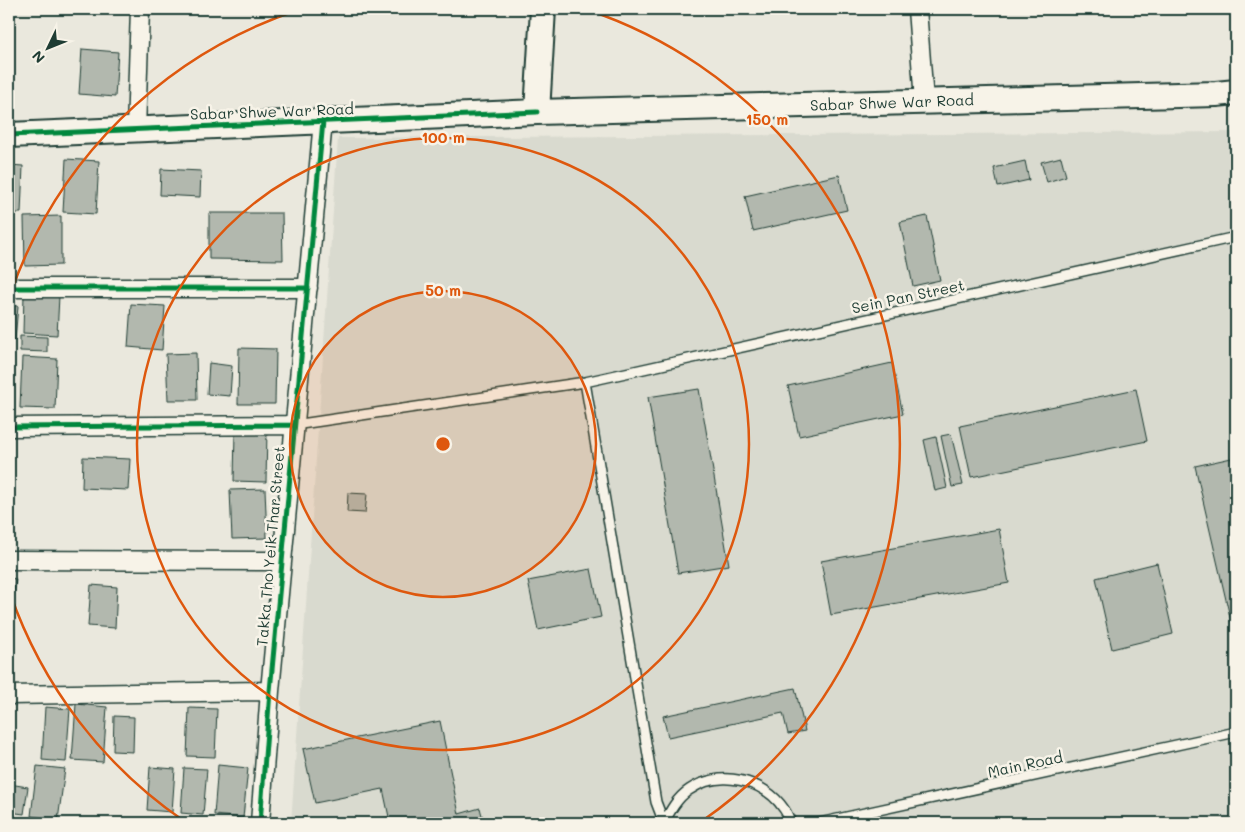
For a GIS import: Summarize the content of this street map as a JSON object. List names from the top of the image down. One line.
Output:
{"streets":{"main road":["Sabar Shwe War Road"],"street":["Takka Tho Yeik Thar Street"],"lane":["Sein Pan Street","Main Road"]},"crossings":[["Sabar Shwe War Road","Takka Tho Yeik Thar Street"],["Sein Pan Street","Takka Tho Yeik Thar Street"]],"north":"bottom left","rings":["150 m","100 m","50 m"]}
